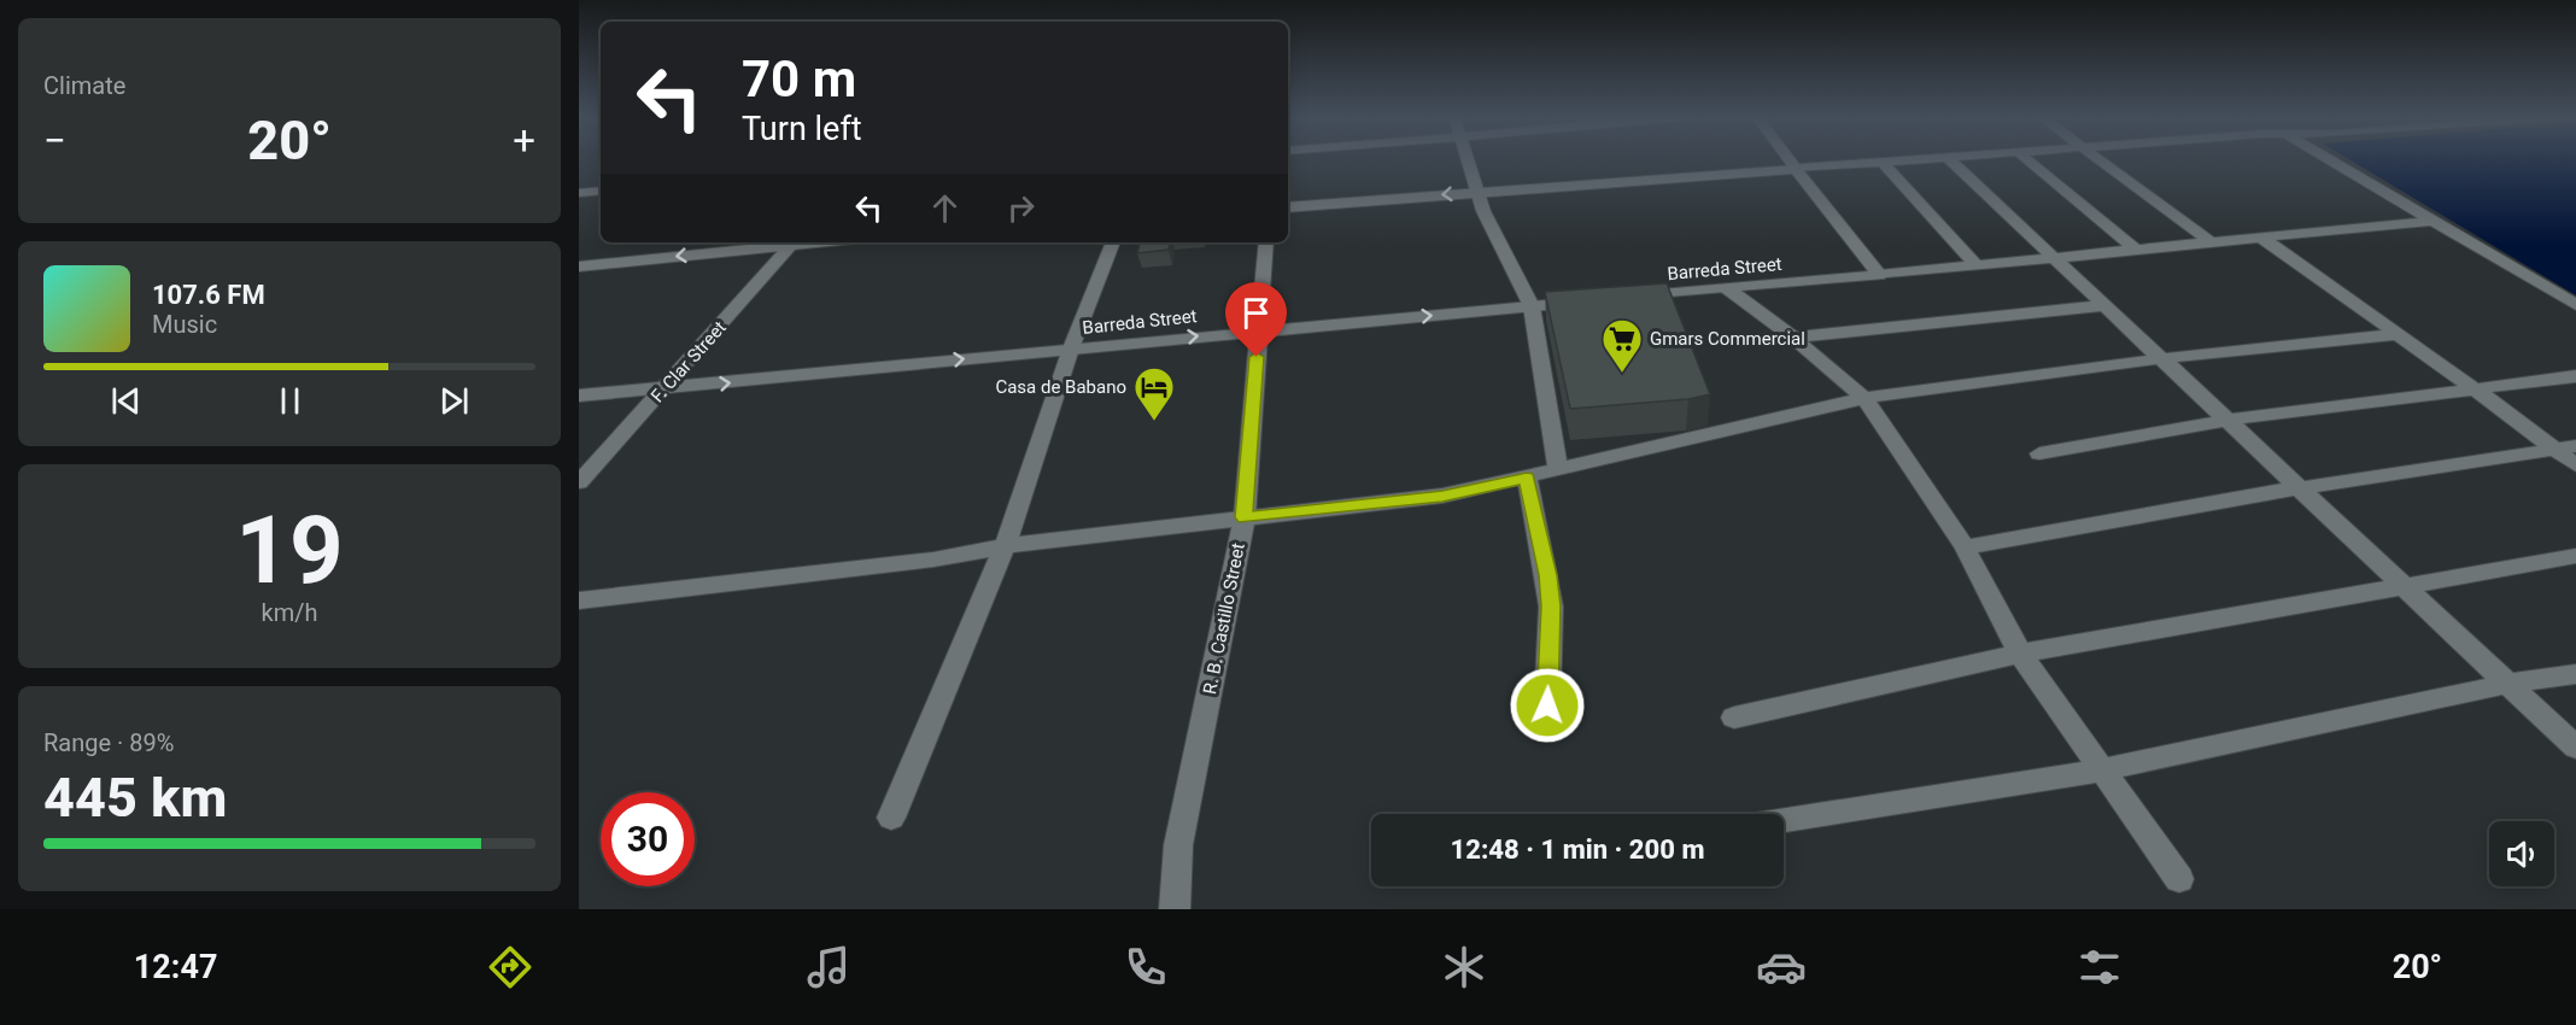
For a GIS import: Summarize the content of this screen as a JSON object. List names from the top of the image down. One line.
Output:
{"streets":{"street":["Barreda Street","F. Clar Street","R. B. Castillo Street"]},"crossings":[["Barreda Street","F. Clar Street"],["Barreda Street","R. B. Castillo Street"]],"places":{"supermarket":["Gmars Commercial"],"hotel":["Casa de Babano"]},"page":{"tile":["Climate",["19","km/h"],["Range · 89%","445 km"]],"turn":["70 m","Turn left"],"heat":["−","20°","+"],"song":["107.6 FM","Music"],"limit":"30","trip":"12:48 · 1 min · 200 m","tabs":["12:47","20°"]}}
